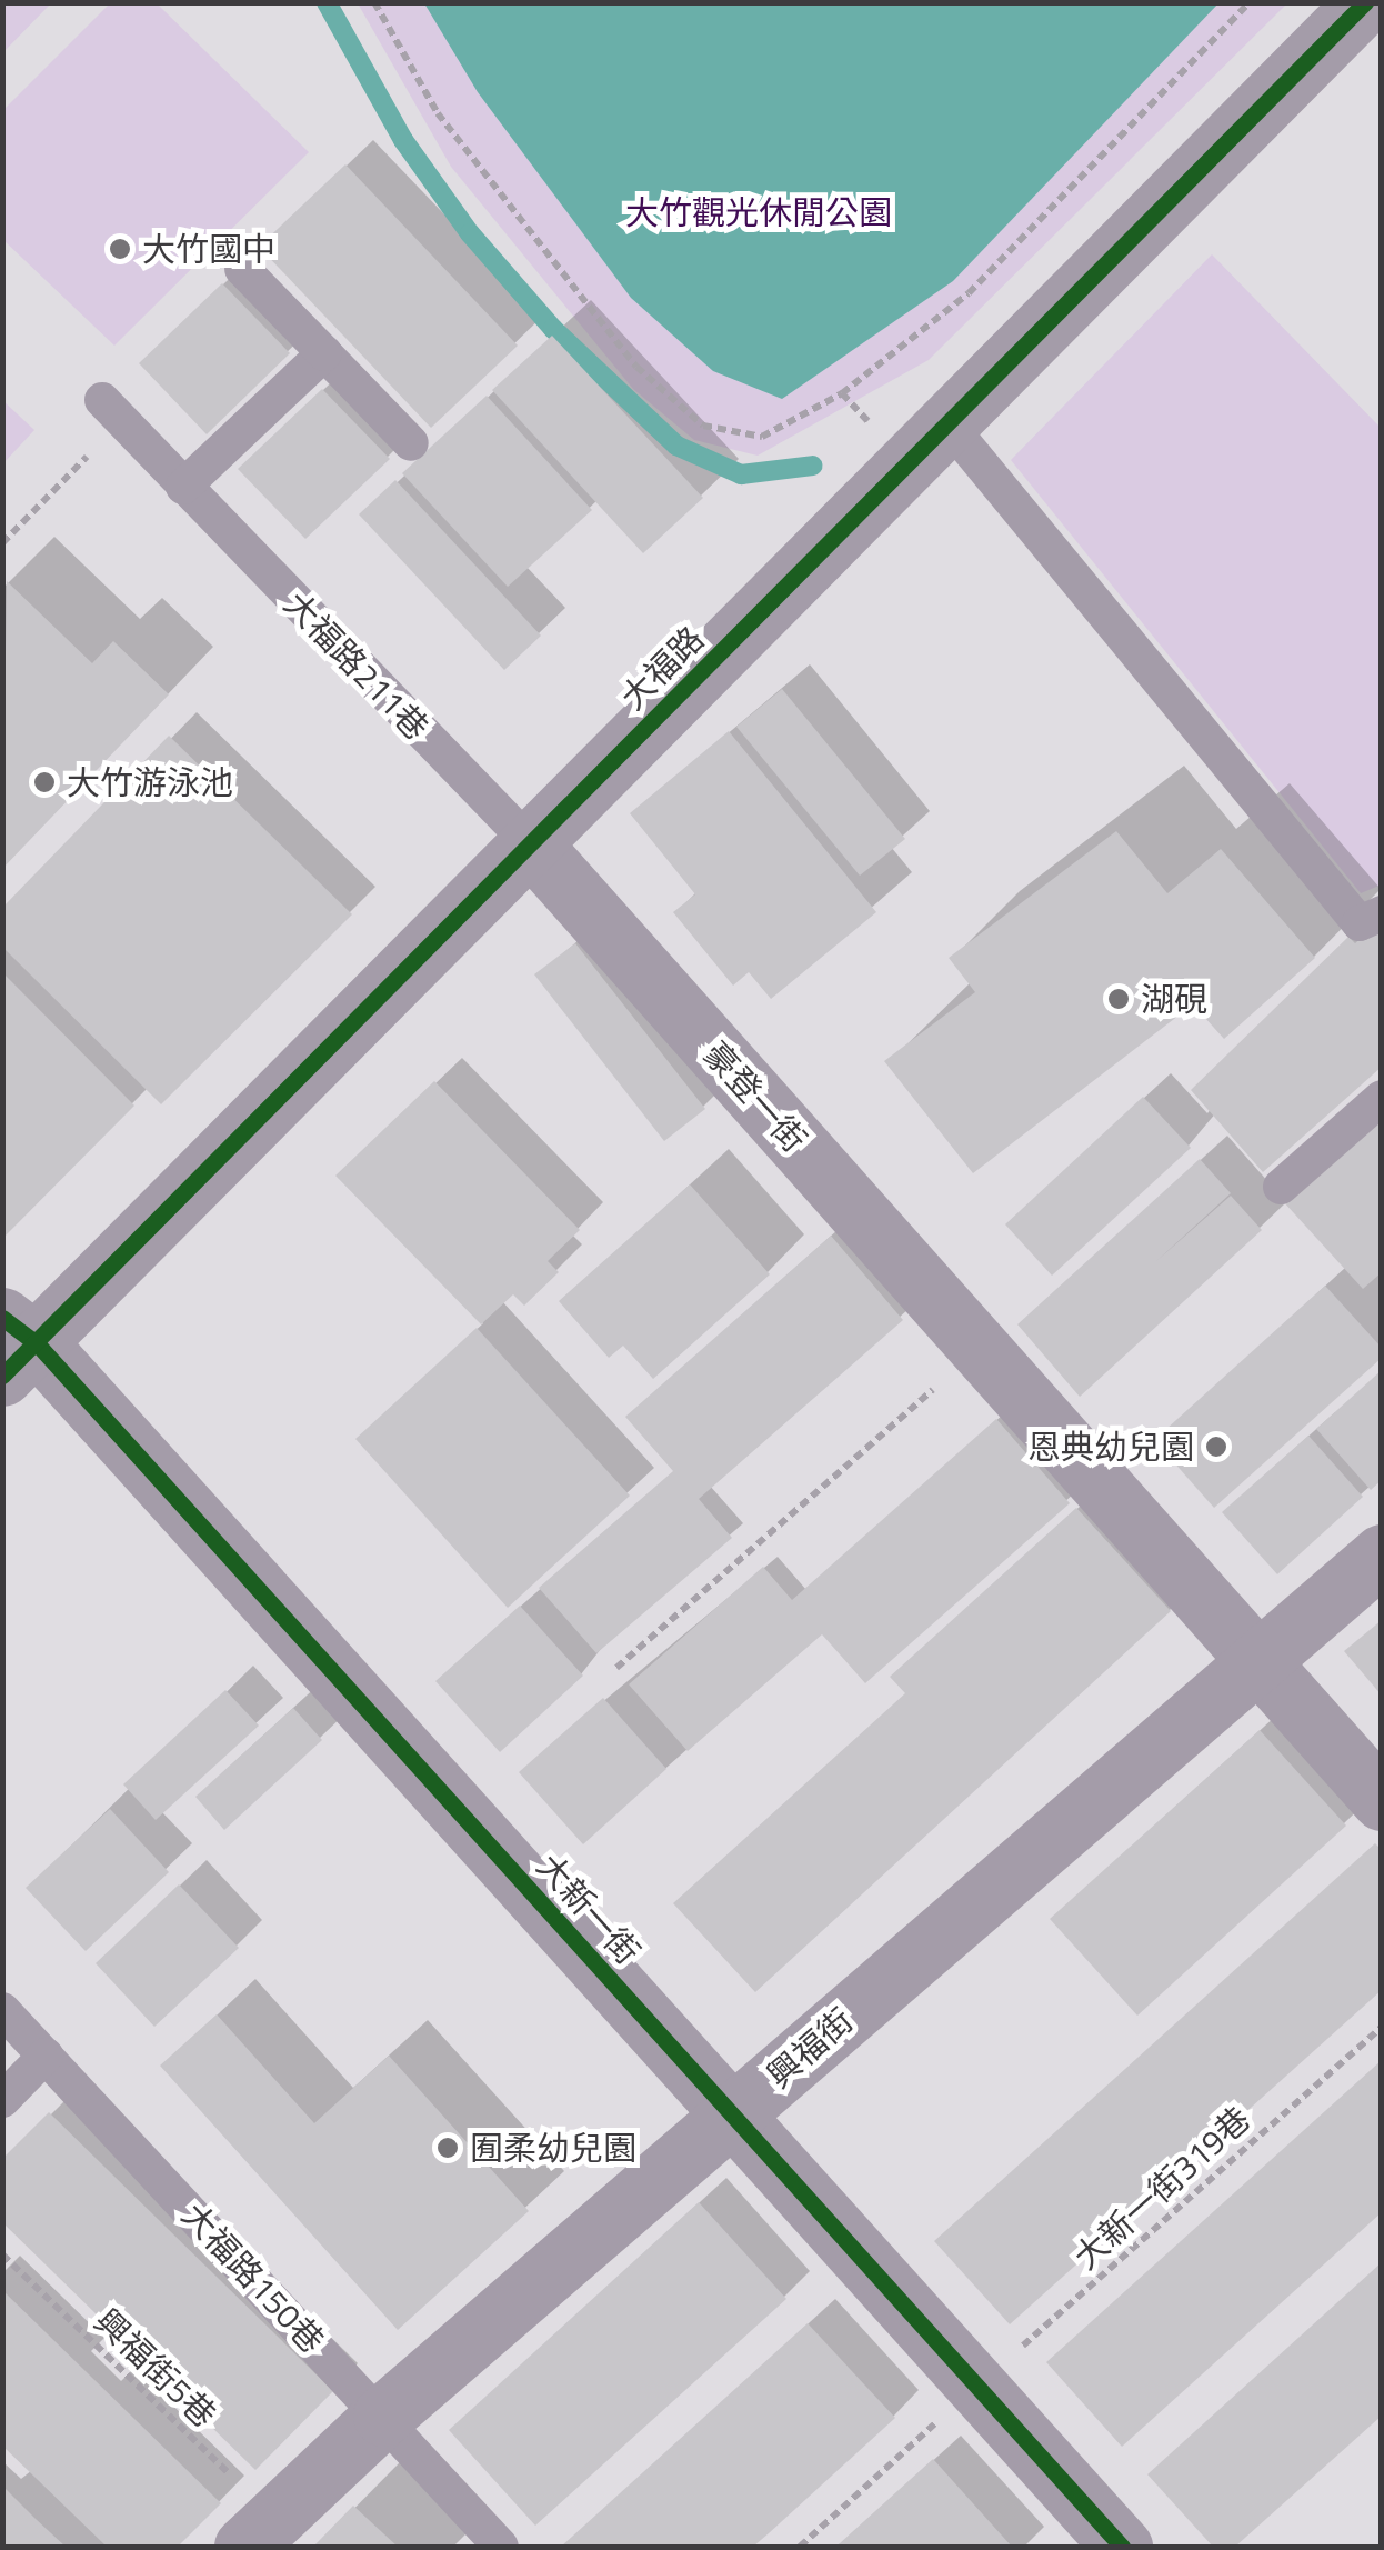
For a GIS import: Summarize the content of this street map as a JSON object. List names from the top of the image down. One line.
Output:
{"streets":{"street":["大福路","豪登一街","大新一街","興福街"],"lane":["大福路211巷","大福路150巷"],"path":["大新一街319巷","興福街5巷"]},"crossings":[["大福路211巷","大福路"],["大福路211巷","豪登一街"],["大福路","豪登一街"],["大福路","大新一街"],["豪登一街","興福街"],["大新一街","興福街"],["大新一街","大新一街319巷"],["興福街","大福路150巷"],["興福街","興福街5巷"]],"parks":["大竹觀光休閒公園"],"places":["大竹國中","大竹游泳池","湖硯","恩典幼兒園","囿柔幼兒園"]}
